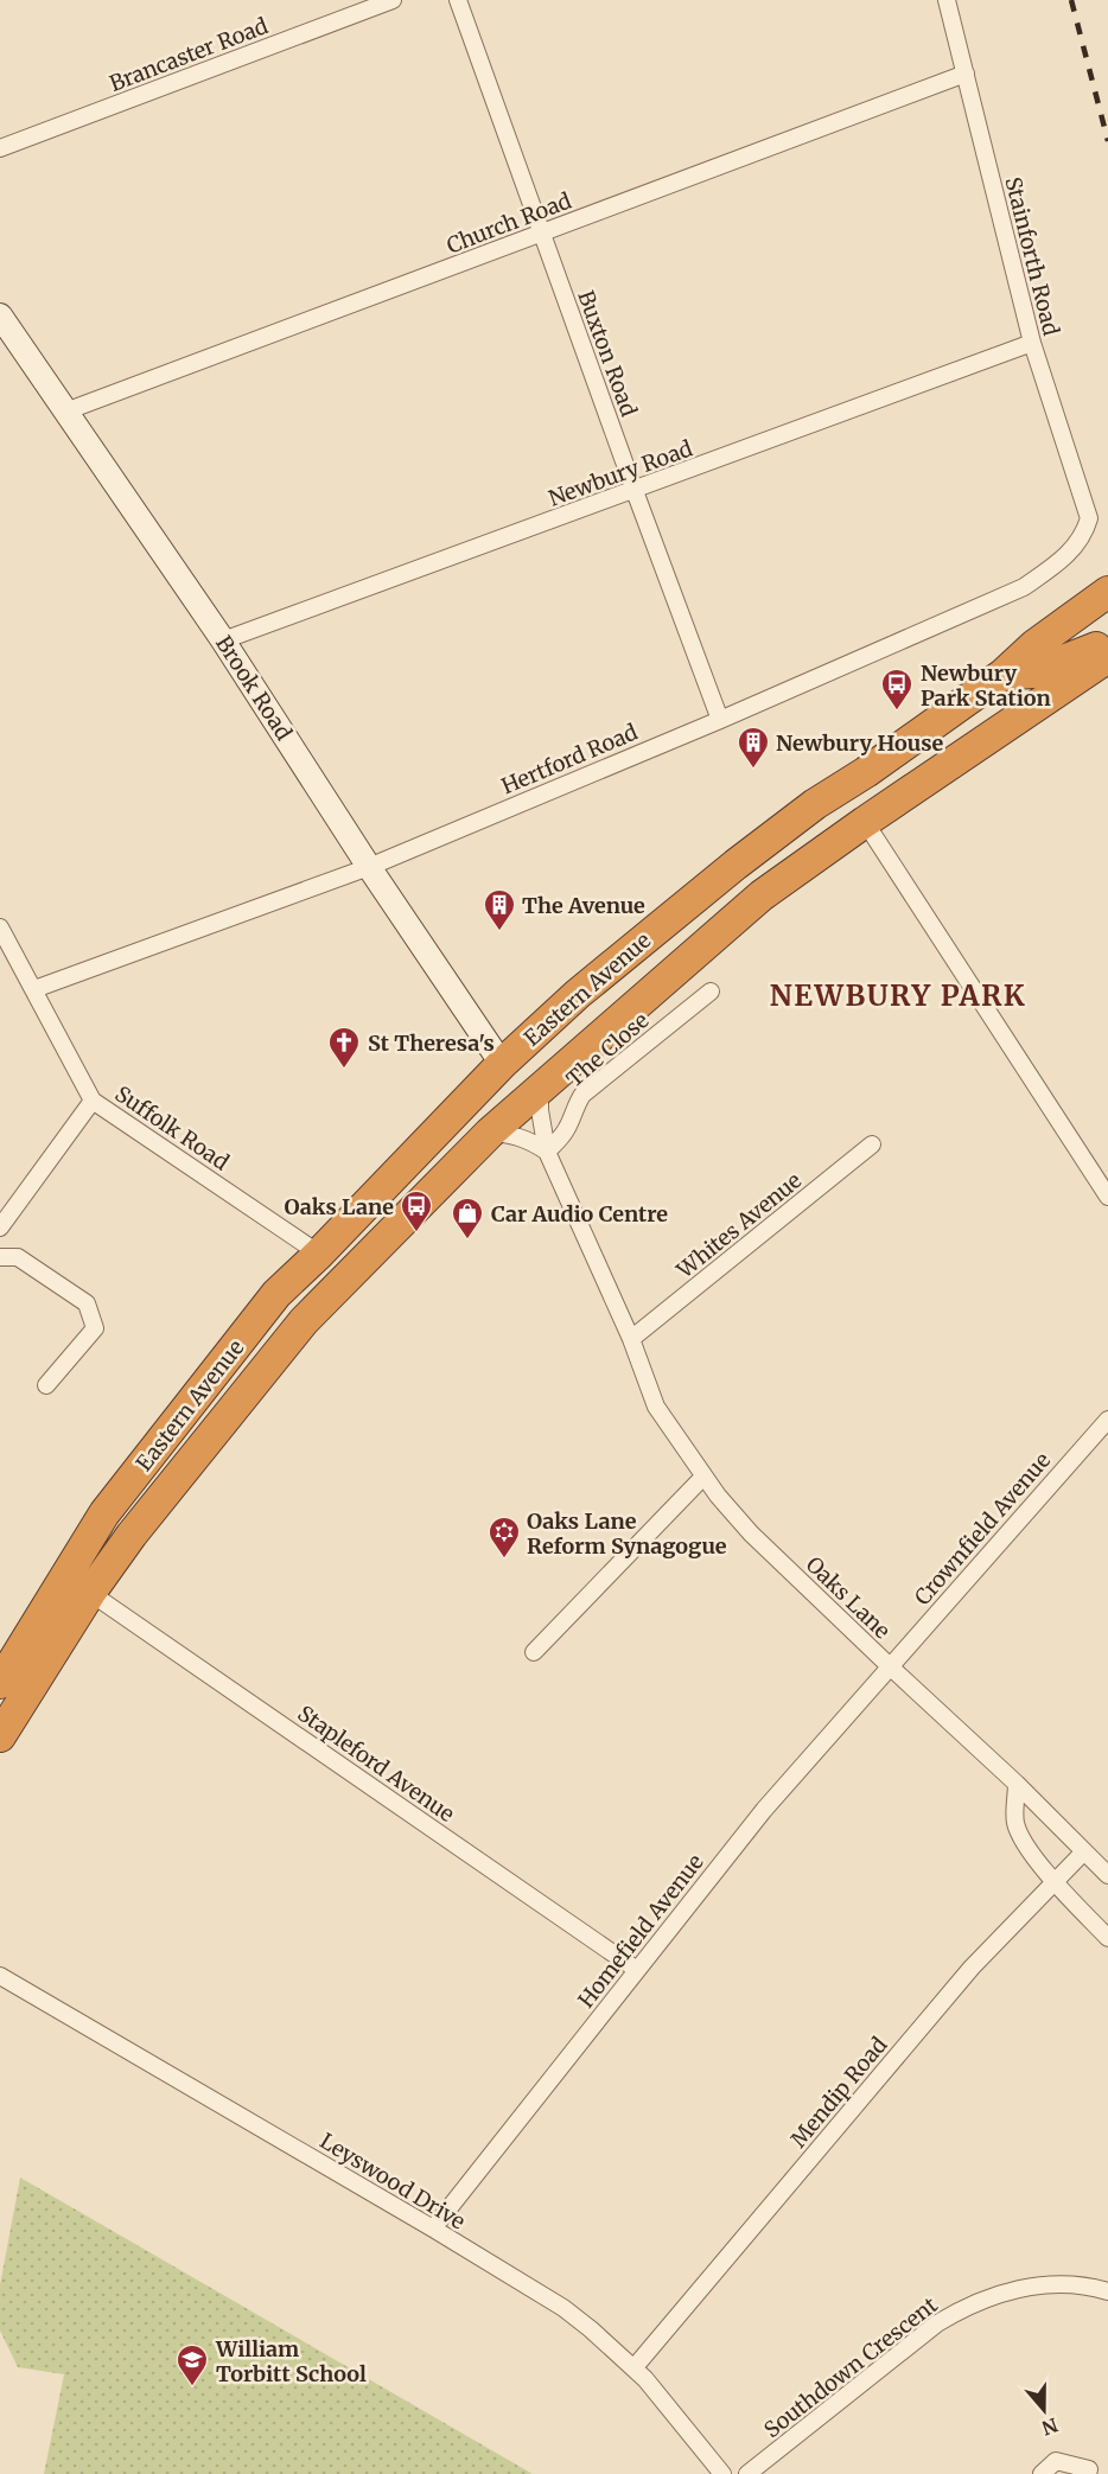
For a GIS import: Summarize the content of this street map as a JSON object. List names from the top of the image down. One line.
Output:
{"streets":{"highway":["Eastern Avenue"],"street":["Brancaster Road","Church Road","Stainforth Road","Buxton Road","Newbury Road","Brook Road","Hertford Road","The Close","Suffolk Road","Whites Avenue","Crownfield Avenue","Oaks Lane","Stapleford Avenue","Homefield Avenue","Mendip Road","Leyswood Drive","Southdown Crescent"]},"crossings":[["Church Road","Stainforth Road"],["Church Road","Buxton Road"],["Church Road","Brook Road"],["Stainforth Road","Newbury Road"],["Stainforth Road","Hertford Road"],["Buxton Road","Newbury Road"],["Buxton Road","Hertford Road"],["Newbury Road","Brook Road"],["Brook Road","Hertford Road"],["Brook Road","Eastern Avenue"],["Hertford Road","Suffolk Road"],["Eastern Avenue","Suffolk Road"],["Eastern Avenue","Oaks Lane"],["Eastern Avenue","Stapleford Avenue"],["The Close","Oaks Lane"],["Whites Avenue","Oaks Lane"],["Crownfield Avenue","Oaks Lane"],["Crownfield Avenue","Homefield Avenue"],["Oaks Lane","Homefield Avenue"],["Oaks Lane","Mendip Road"],["Stapleford Avenue","Homefield Avenue"],["Homefield Avenue","Leyswood Drive"],["Mendip Road","Leyswood Drive"]],"districts":["NEWBURY PARK"],"places":{"bus stop":["Newbury Park Station","Oaks Lane"],"building":["Newbury House","The Avenue"],"church":["St Theresa's"],"shop":["Car Audio Centre"],"synagogue":["Oaks Lane Reform Synagogue"],"school or university":["William Torbitt School"]},"north":"bottom"}
